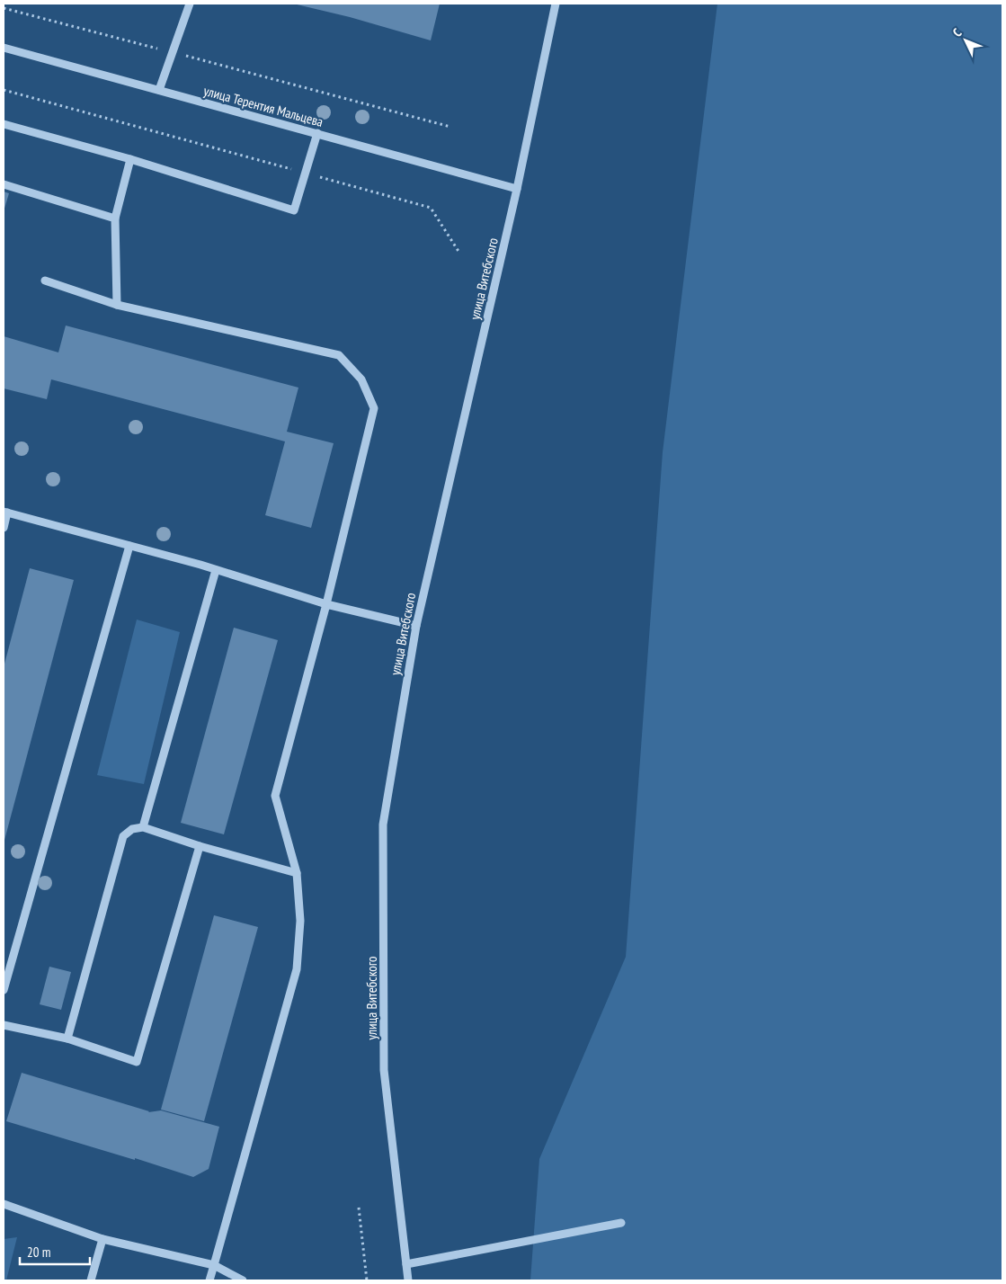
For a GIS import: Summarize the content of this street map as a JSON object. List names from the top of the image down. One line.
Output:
{"streets":{"street":["улица Терентия Мальцева","улица Витебского"]},"crossings":[["улица Терентия Мальцева","улица Витебского"]],"scale_bar":"20 m","north":"top left"}
